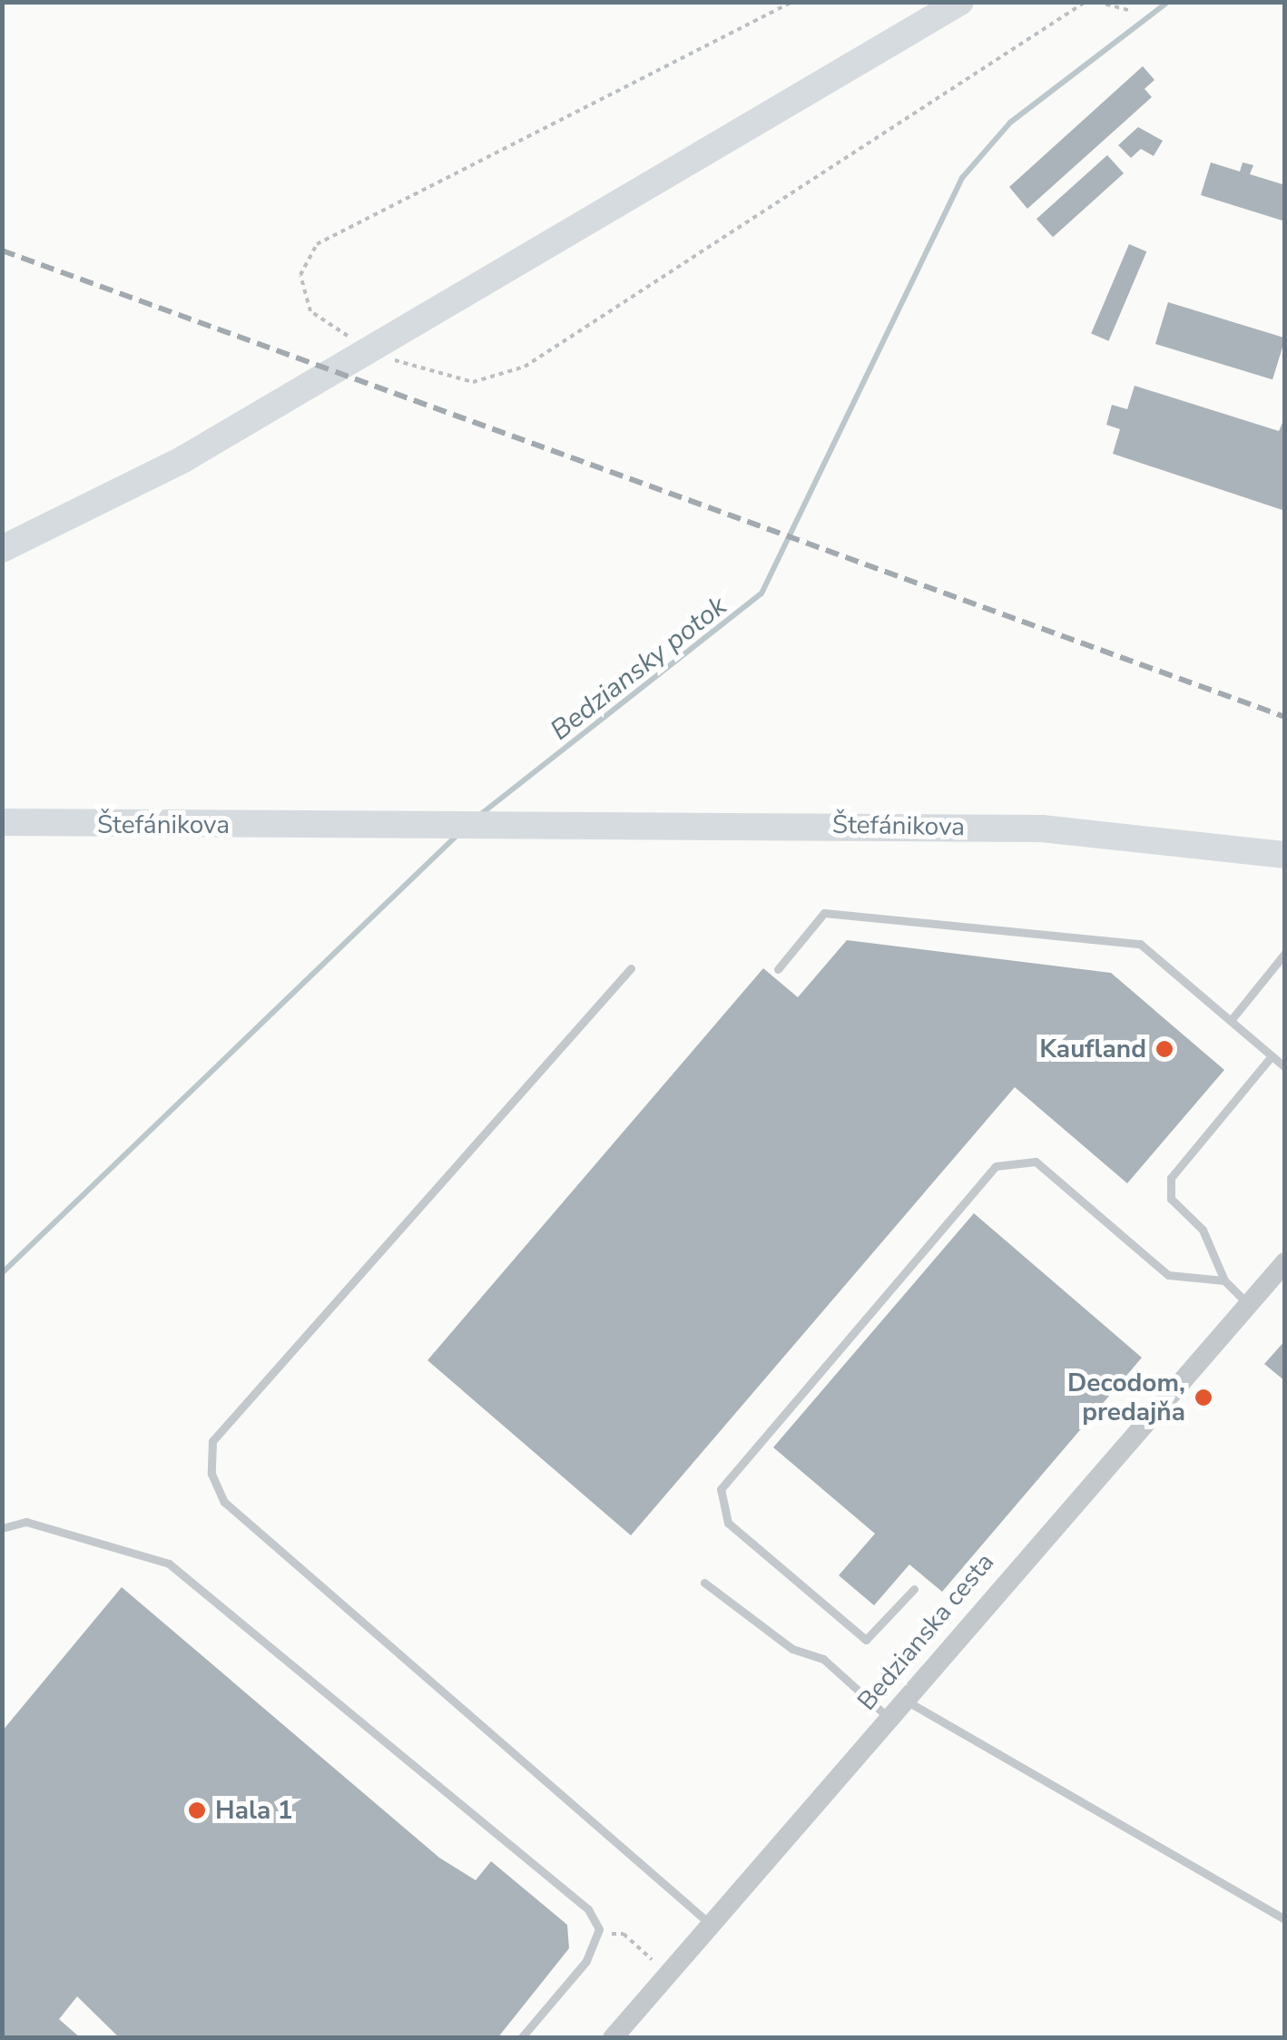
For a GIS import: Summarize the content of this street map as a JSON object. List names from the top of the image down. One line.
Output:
{"streets":{"main road":["Štefánikova"],"street":["Bedzianska cesta"]},"water":["Bedziansky potok"],"places":["Kaufland","Decodom, predajňa","Hala 1"]}
